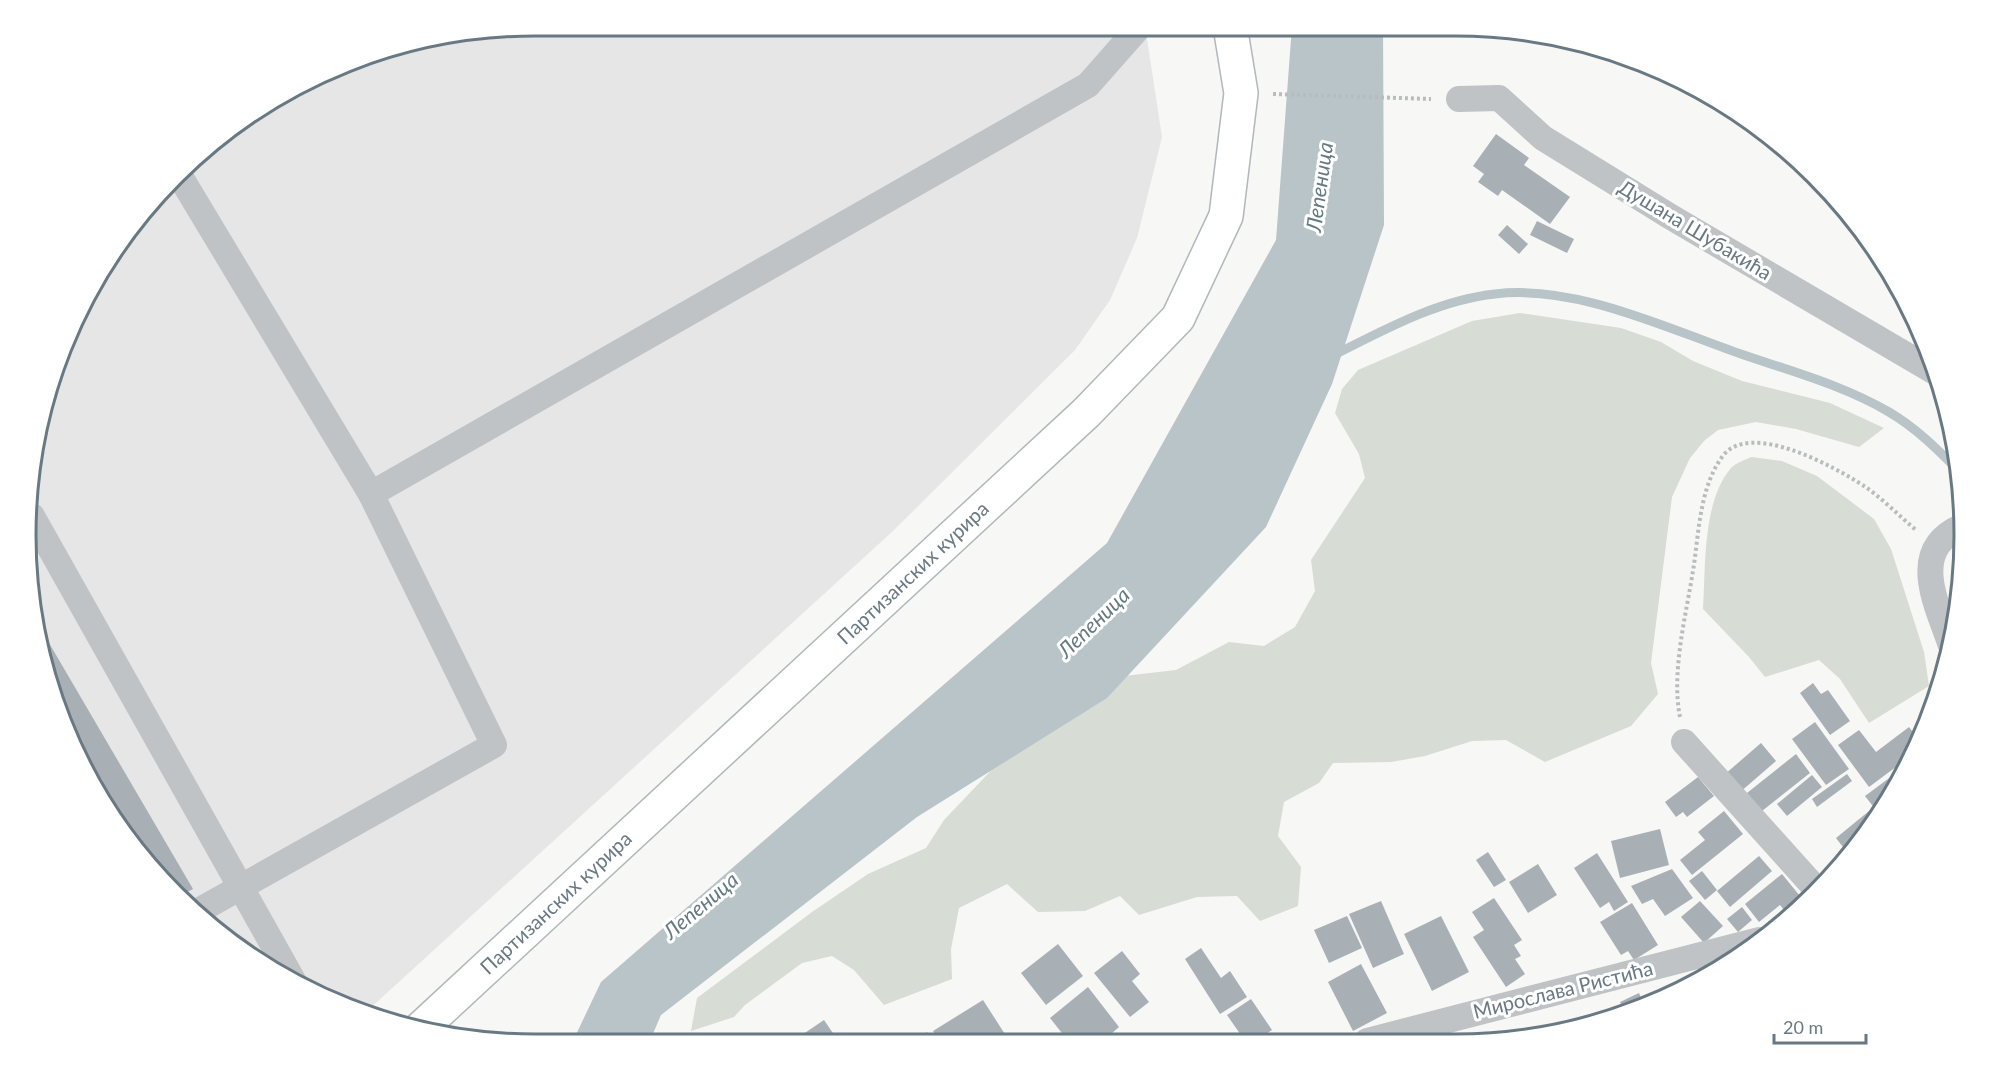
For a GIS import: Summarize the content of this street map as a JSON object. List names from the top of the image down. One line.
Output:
{"streets":{"street":["Душана Шубакића","Партизанских курира","Мирослава Ристића"]},"water":["Лепеница"],"scale_bar":"20 m"}
